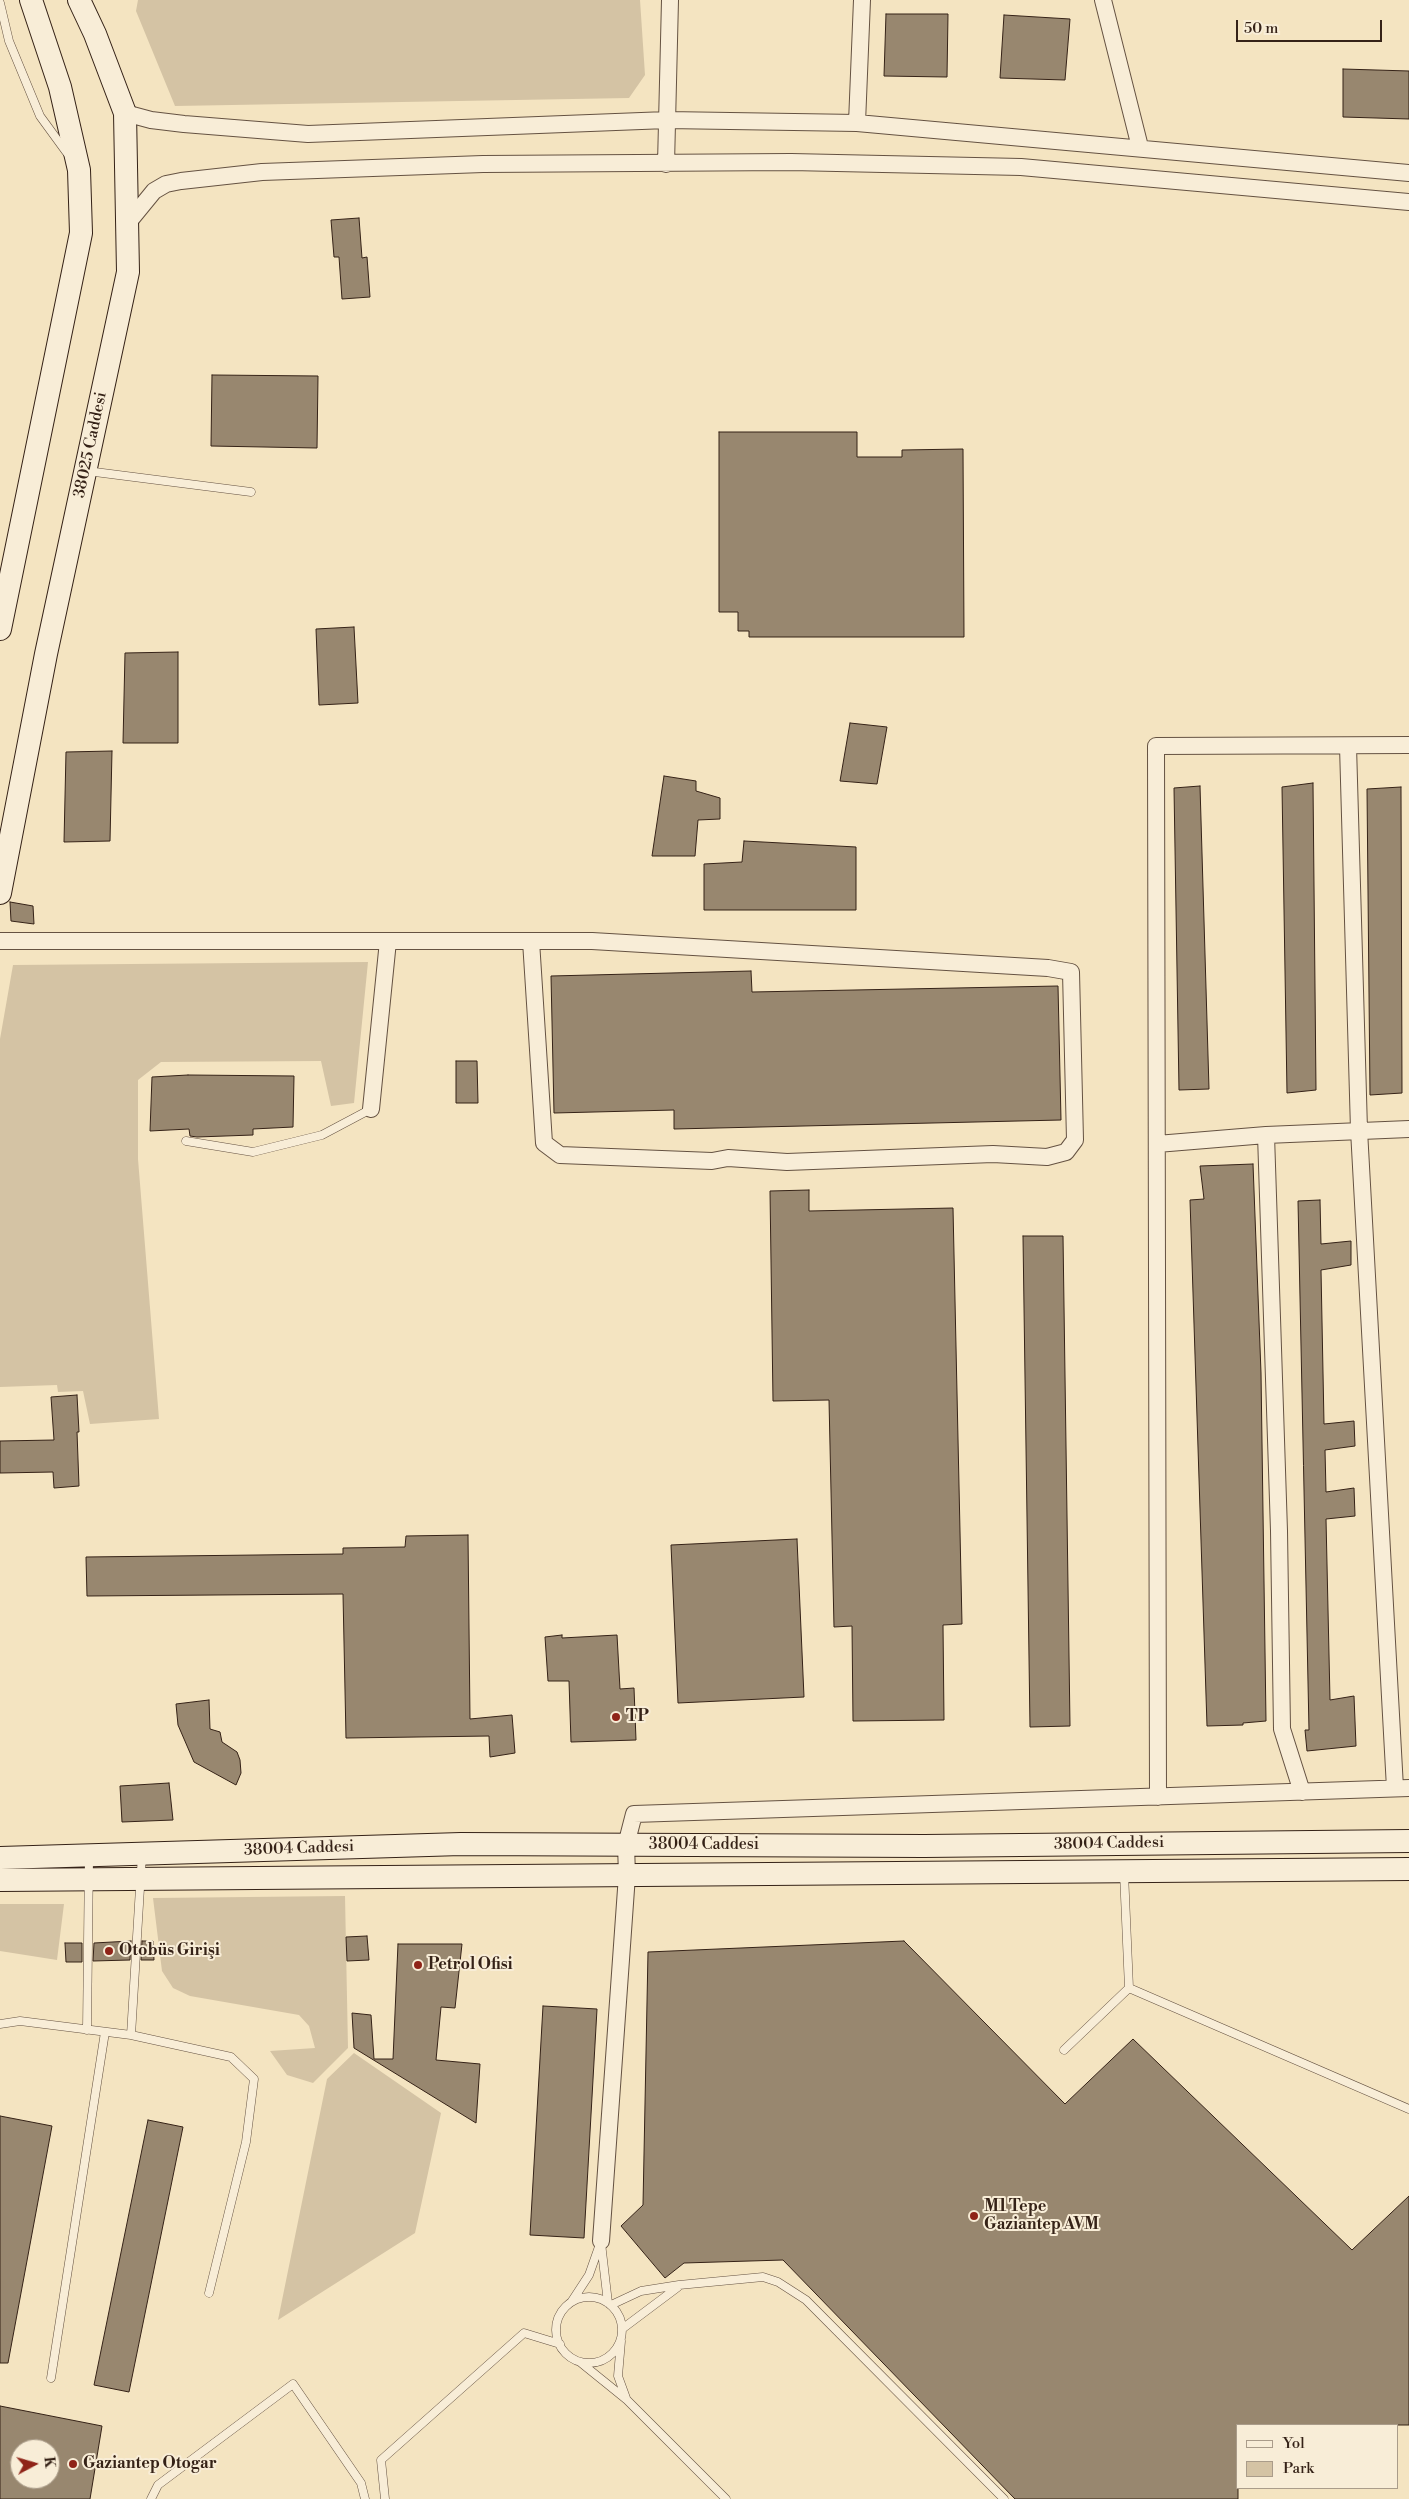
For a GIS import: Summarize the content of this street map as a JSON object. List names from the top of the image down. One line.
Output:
{"streets":{"street":["38025 Caddesi","38004 Caddesi"]},"places":["TP","Otobüs Girişi","Petrol Ofisi","M1 Tepe Gaziantep AVM","Gaziantep Otogar"],"legend":["Yol","Park"],"scale_bar":"50 m","north":"right"}
